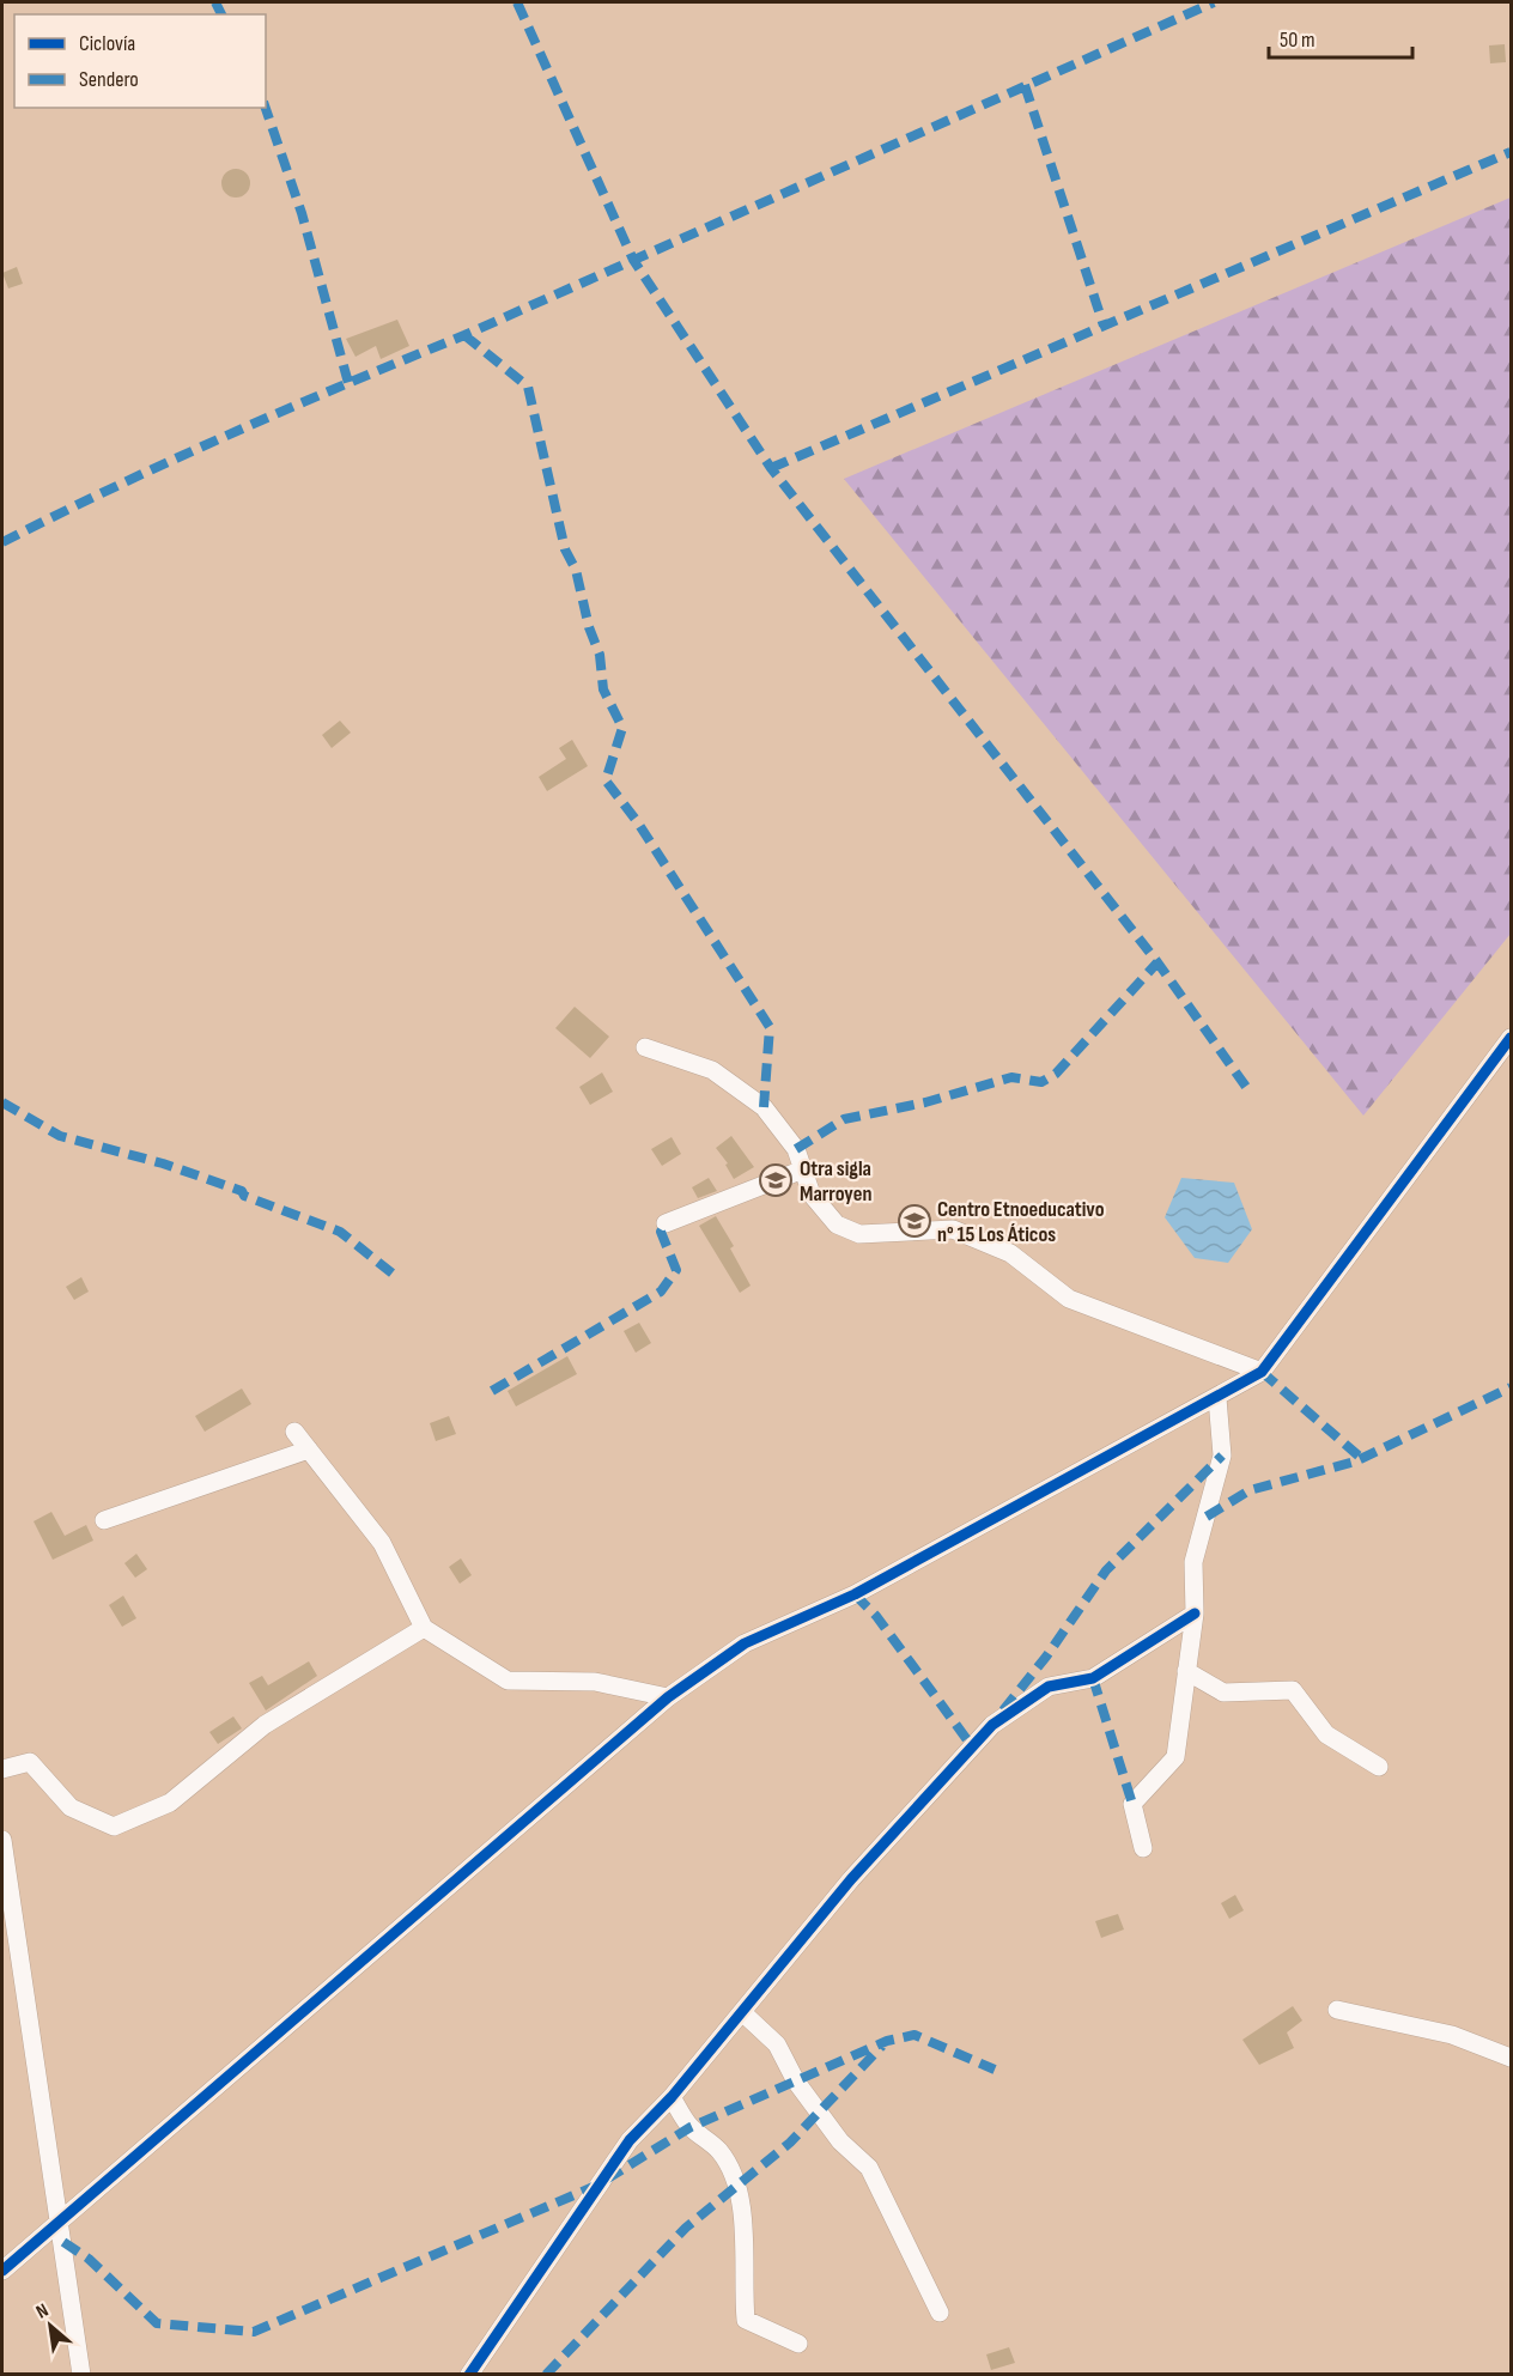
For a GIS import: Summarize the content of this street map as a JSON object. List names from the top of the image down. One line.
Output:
{"places":{"school or university":["Otra sigla Marroyen","Centro Etnoeducativo n° 15 Los Áticos"]},"legend":["Ciclovía","Sendero"],"scale_bar":"50 m","north":"top left"}
